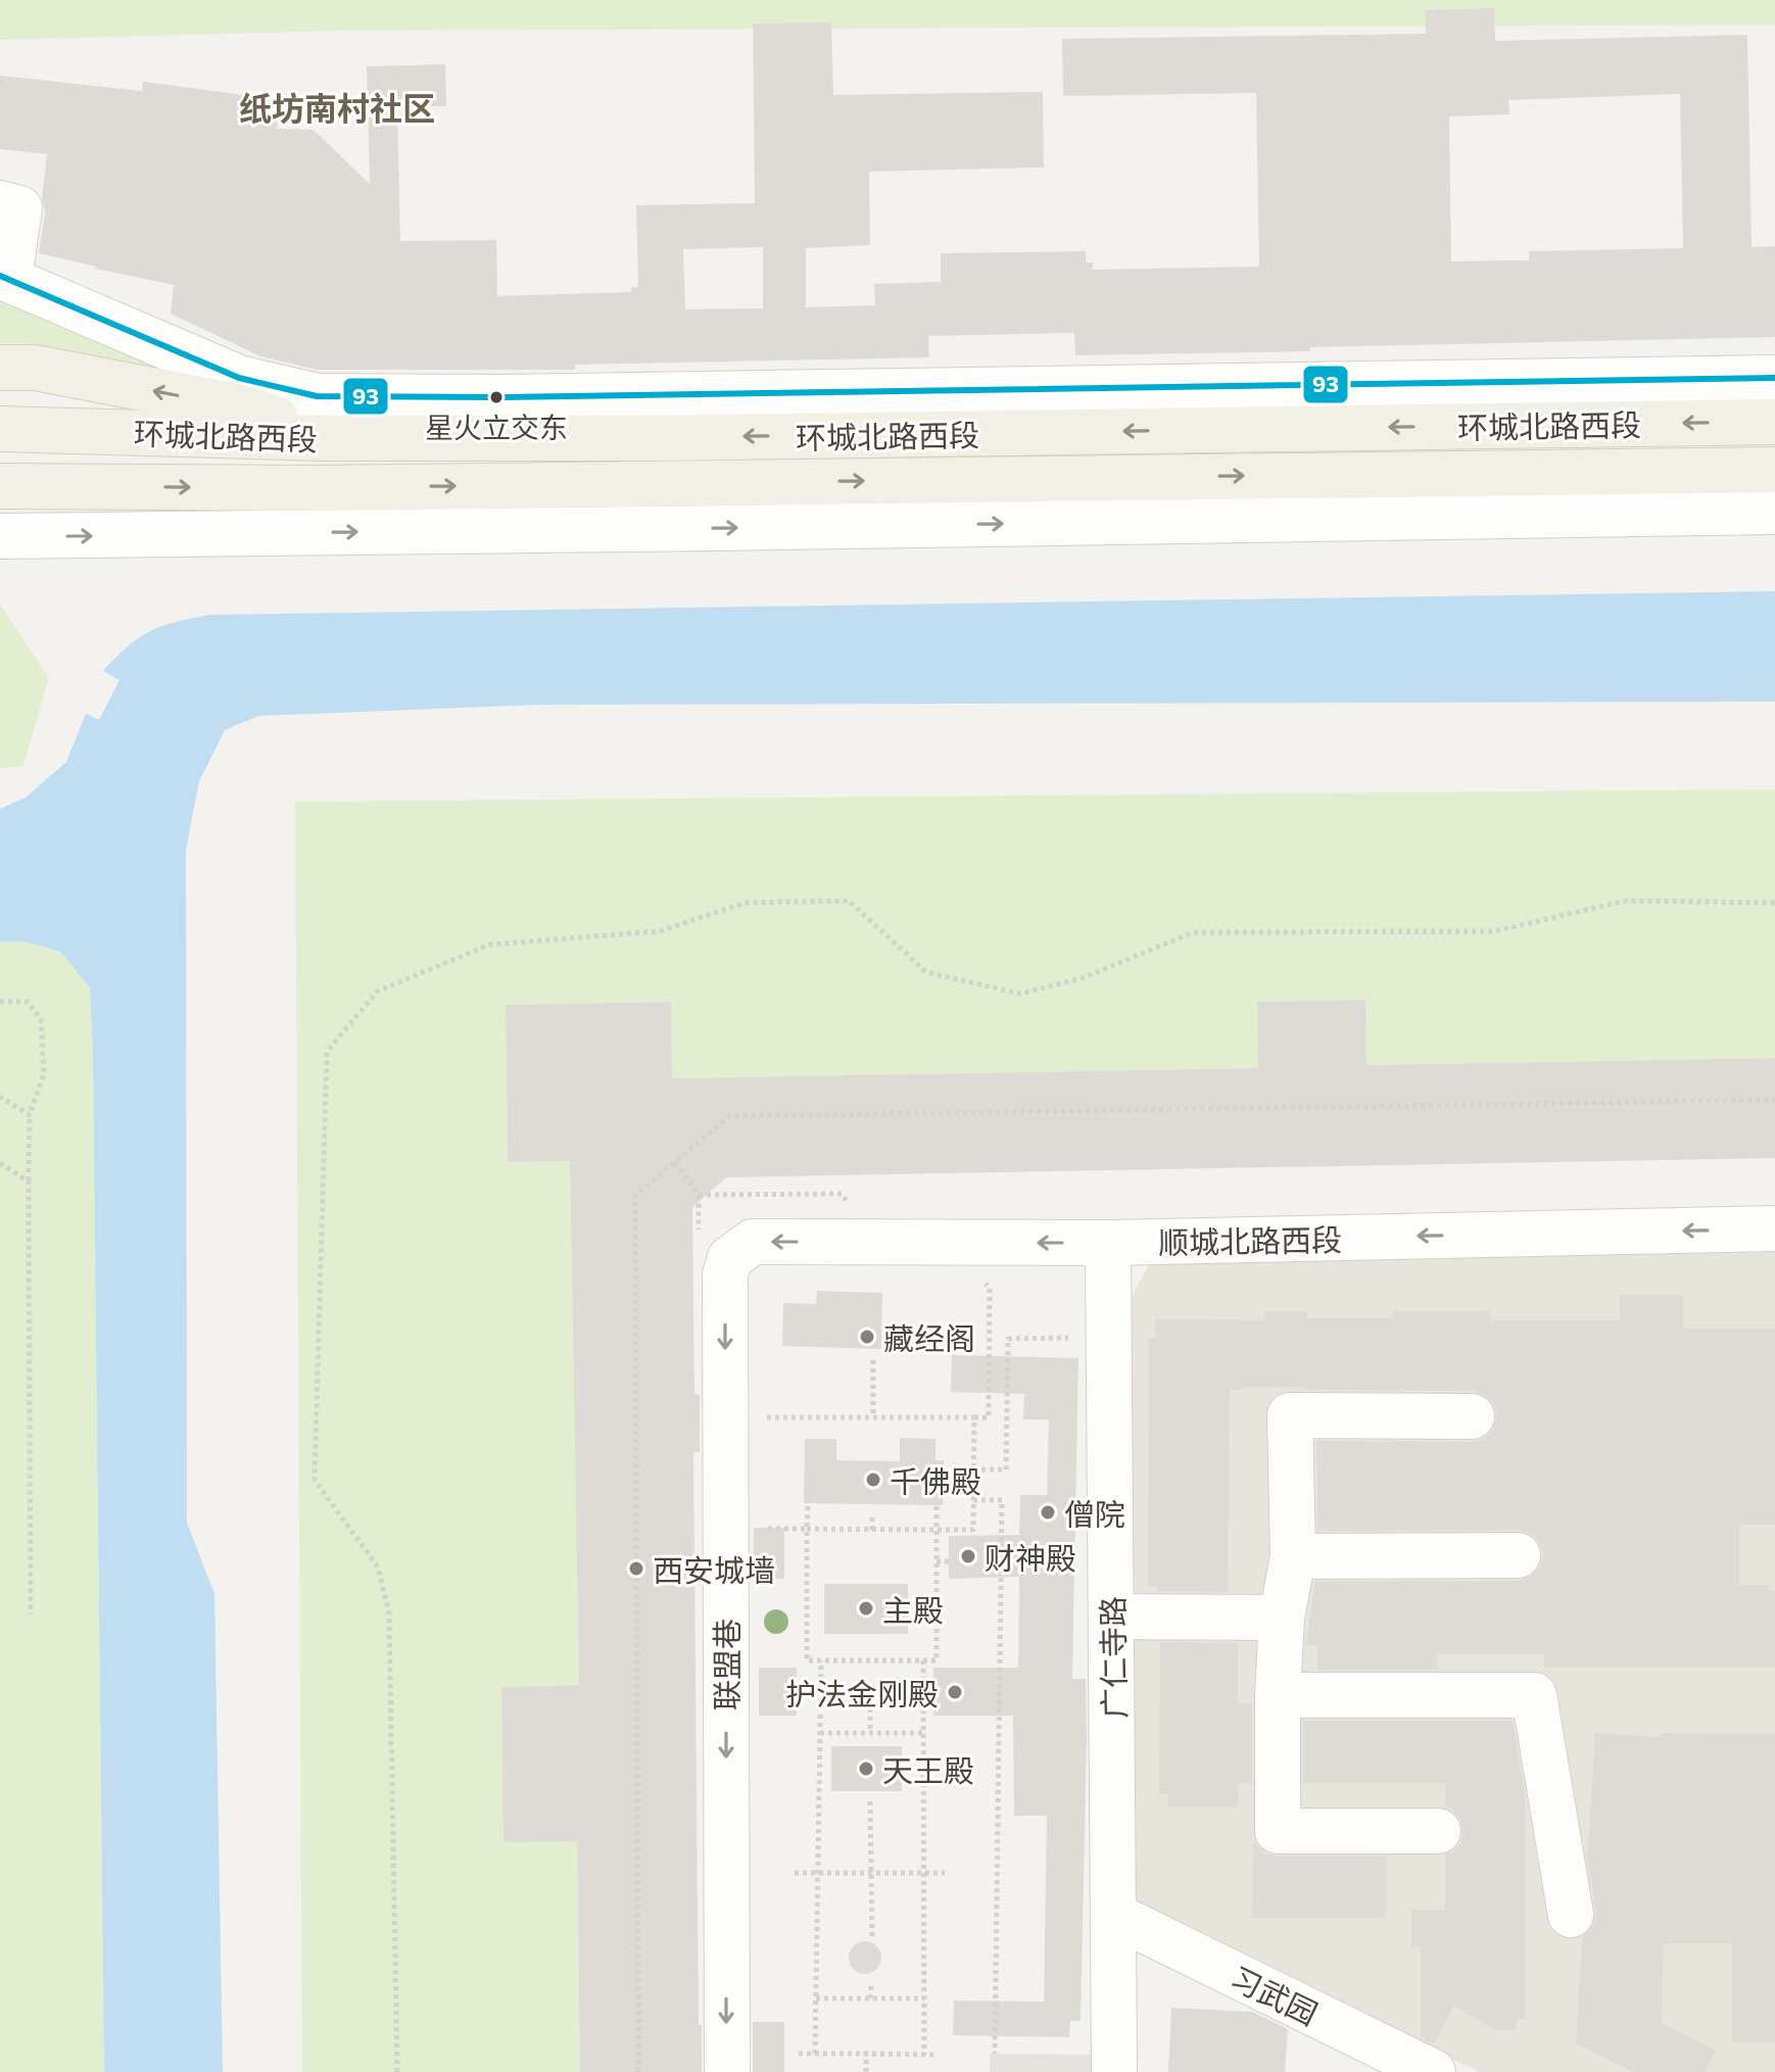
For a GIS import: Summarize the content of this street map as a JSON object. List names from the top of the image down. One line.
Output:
{"streets":{"main road":["环城北路西段"],"street":["顺城北路西段","广仁寺路","联盟巷","习武园"]},"crossings":[["顺城北路西段","广仁寺路"],["顺城北路西段","联盟巷"],["广仁寺路","习武园"]],"one_way":["联盟巷"],"districts":["纸坊南村社区"],"places":["星火立交东","藏经阁","千佛殿","僧院","财神殿","西安城墙","主殿","护法金刚殿","天王殿"],"lines":["transit line 93"]}
